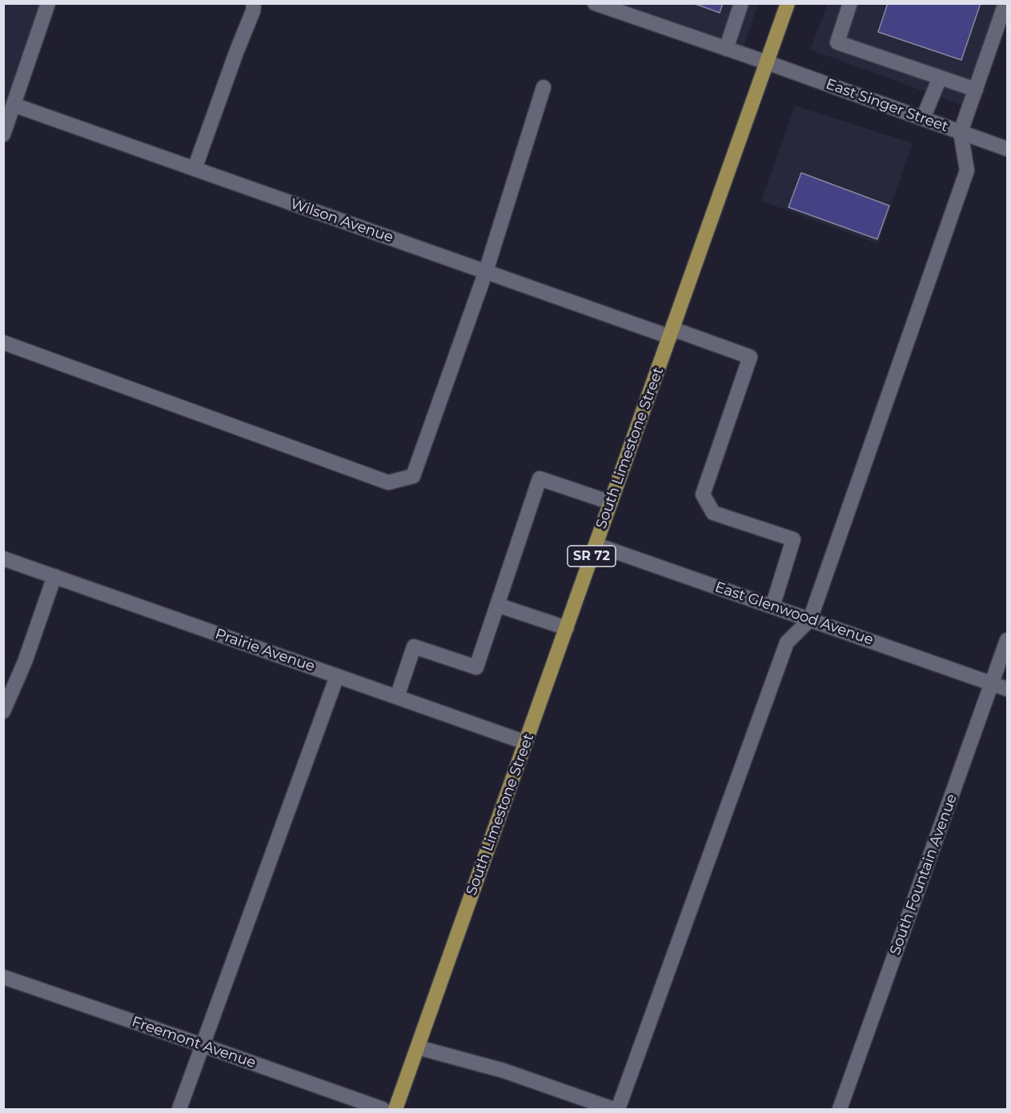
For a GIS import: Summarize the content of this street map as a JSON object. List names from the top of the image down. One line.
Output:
{"streets":{"main road":["South Limestone Street","SR 72"],"street":["East Singer Street","Wilson Avenue","East Glenwood Avenue","Prairie Avenue","South Fountain Avenue","Freemont Avenue"]},"crossings":[["East Singer Street","South Limestone Street"],["Wilson Avenue","South Limestone Street"],["Wilson Avenue","East Glenwood Avenue"],["South Limestone Street","East Glenwood Avenue"],["South Limestone Street","Prairie Avenue"],["East Glenwood Avenue","South Fountain Avenue"]]}
